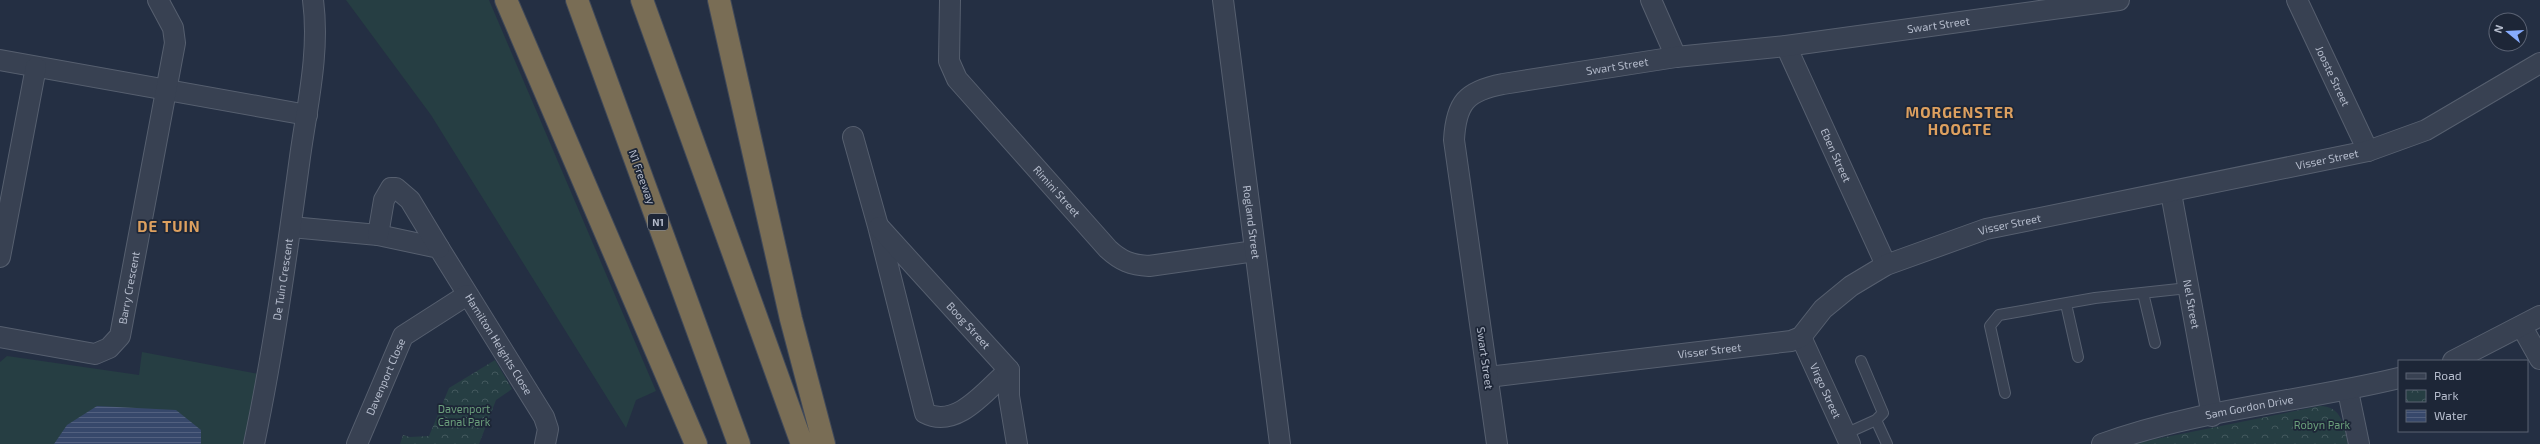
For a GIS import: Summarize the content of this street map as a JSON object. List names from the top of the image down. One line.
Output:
{"streets":{"highway":["N1 Freeway","N1"],"street":["Swart Street","Jooste Street","Eben Street","Visser Street","Rimini Street","Rogland Street","De Tuin Crescent","Barry Crescent","Nel Street","Boog Street","Hamilton Heights Close","Davenport Close","Virgo Street","Sam Gordon Drive"]},"crossings":[["Swart Street","Eben Street"],["Swart Street","Visser Street"],["Jooste Street","Visser Street"],["Eben Street","Visser Street"],["Visser Street","Nel Street"],["Visser Street","Virgo Street"],["Rimini Street","Rogland Street"],["Nel Street","Sam Gordon Drive"],["Hamilton Heights Close","Davenport Close"]],"districts":["MORGENSTER HOOGTE","DE TUIN"],"parks":["Davenport Canal Park","Robyn Park"],"legend":["Road","Park","Water"],"north":"left"}
